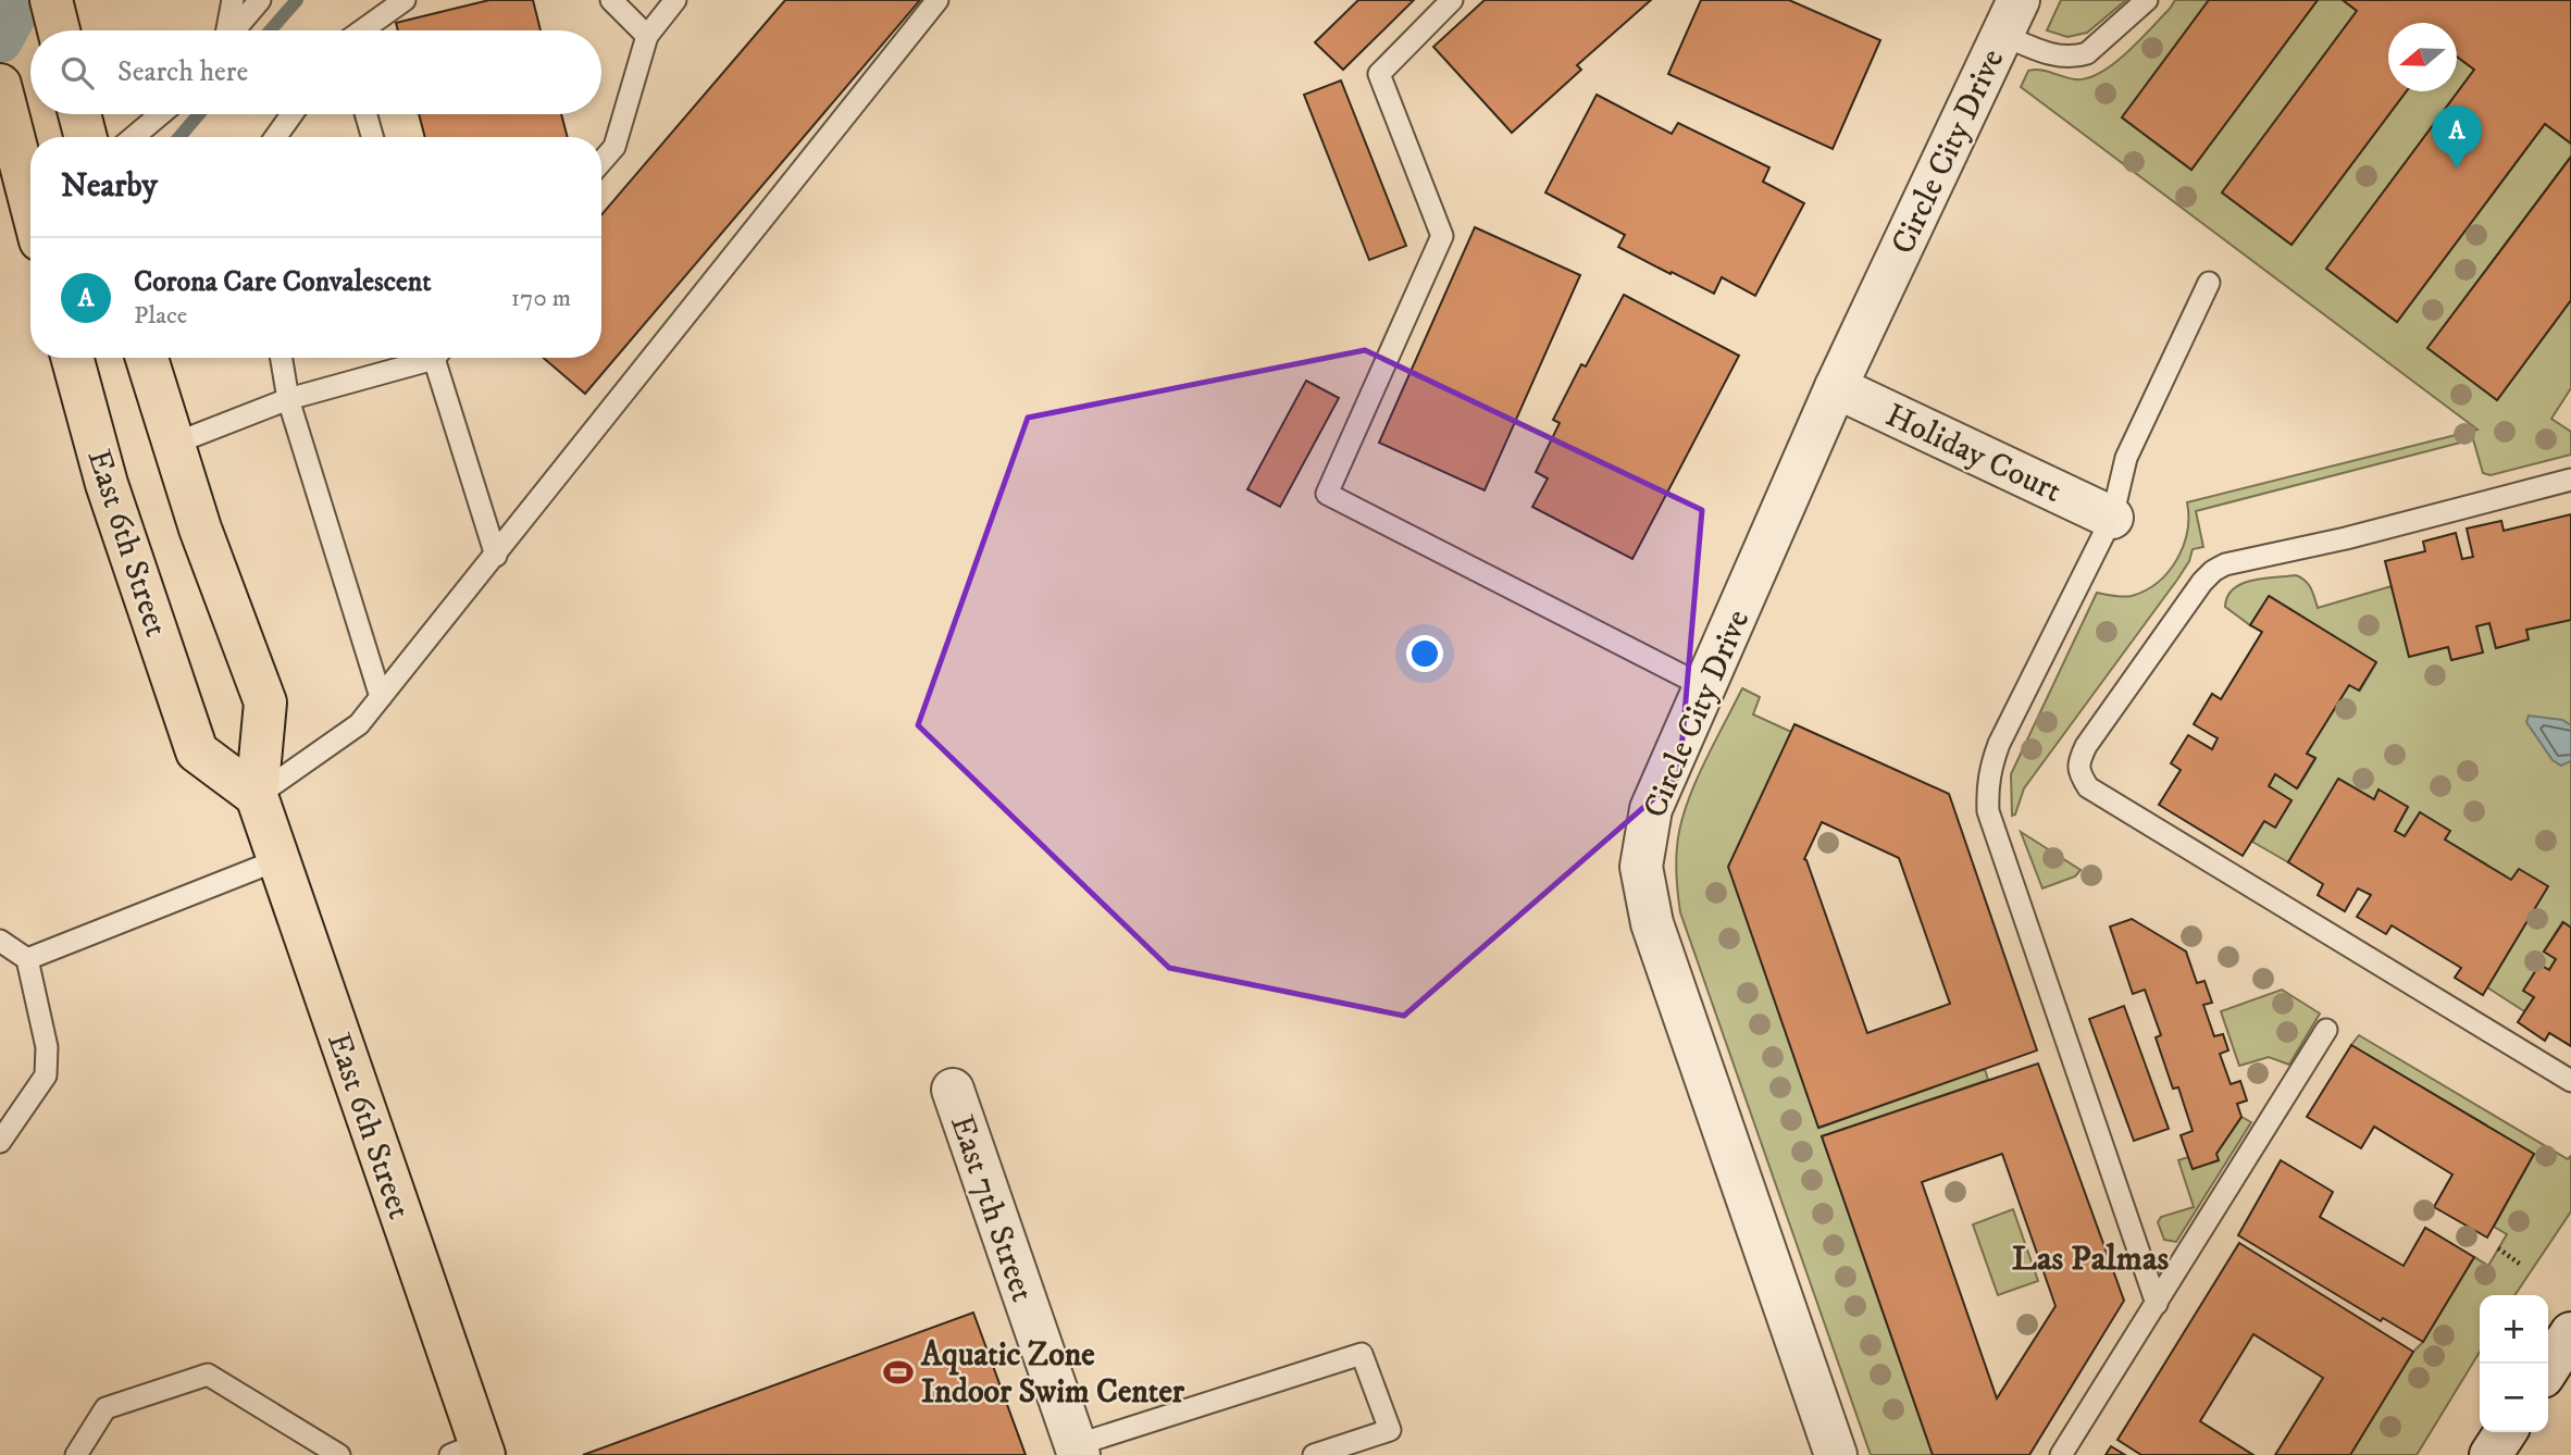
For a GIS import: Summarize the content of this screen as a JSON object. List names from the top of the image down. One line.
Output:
{"streets":{"main road":["East 6th Street"],"street":["Circle City Drive","Holiday Court","East 7th Street"]},"crossings":[["Circle City Drive","Holiday Court"]],"districts":["Las Palmas"],"places":{"sports":["Aquatic Zone Indoor Swim Center"]},"north":"left","page":{"search":"Search here","pins":"A","heading":"Nearby","list":[{"mark":"A","name":"Corona Care Convalescent","note":"Place","value":"170 m"}],"map_buttons":["+","−"]}}
